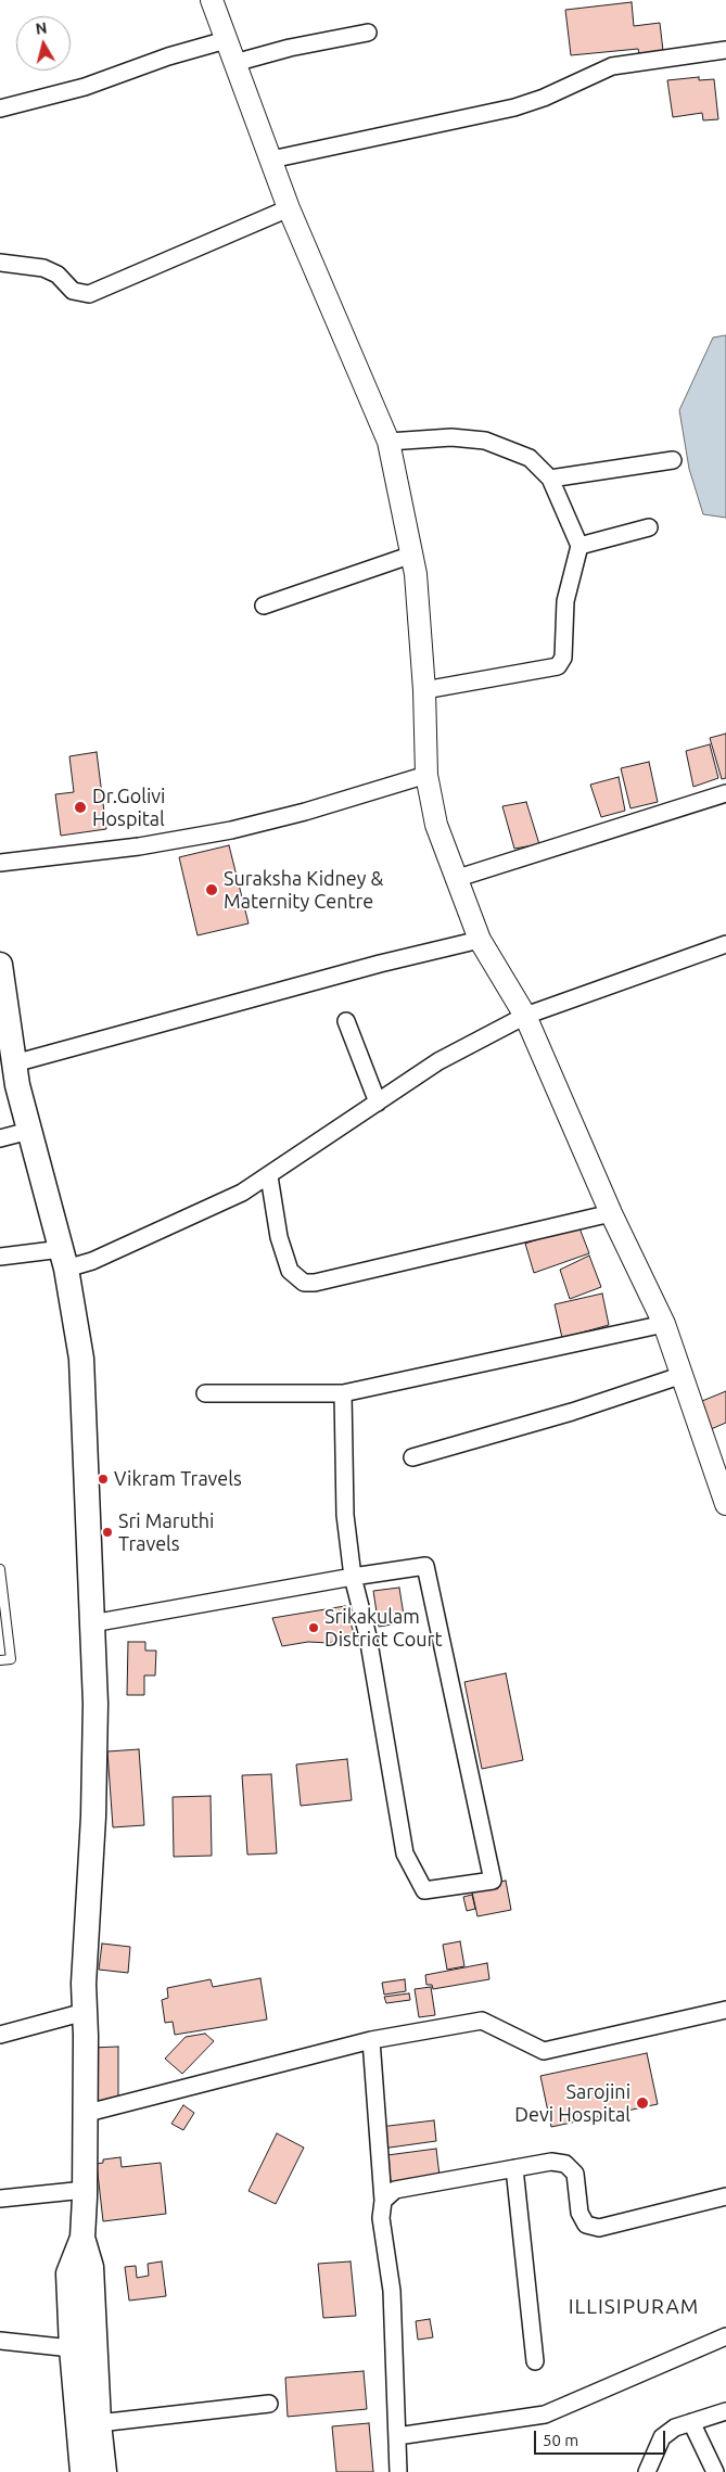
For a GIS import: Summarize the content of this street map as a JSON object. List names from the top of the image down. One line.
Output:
{"districts":["ILLISIPURAM"],"places":["Dr.Golivi Hospital","Suraksha Kidney & Maternity Centre","Vikram Travels","Sri Maruthi Travels","Srikakulam District Court","Sarojini Devi Hospital"],"scale_bar":"50 m","north":"top"}
